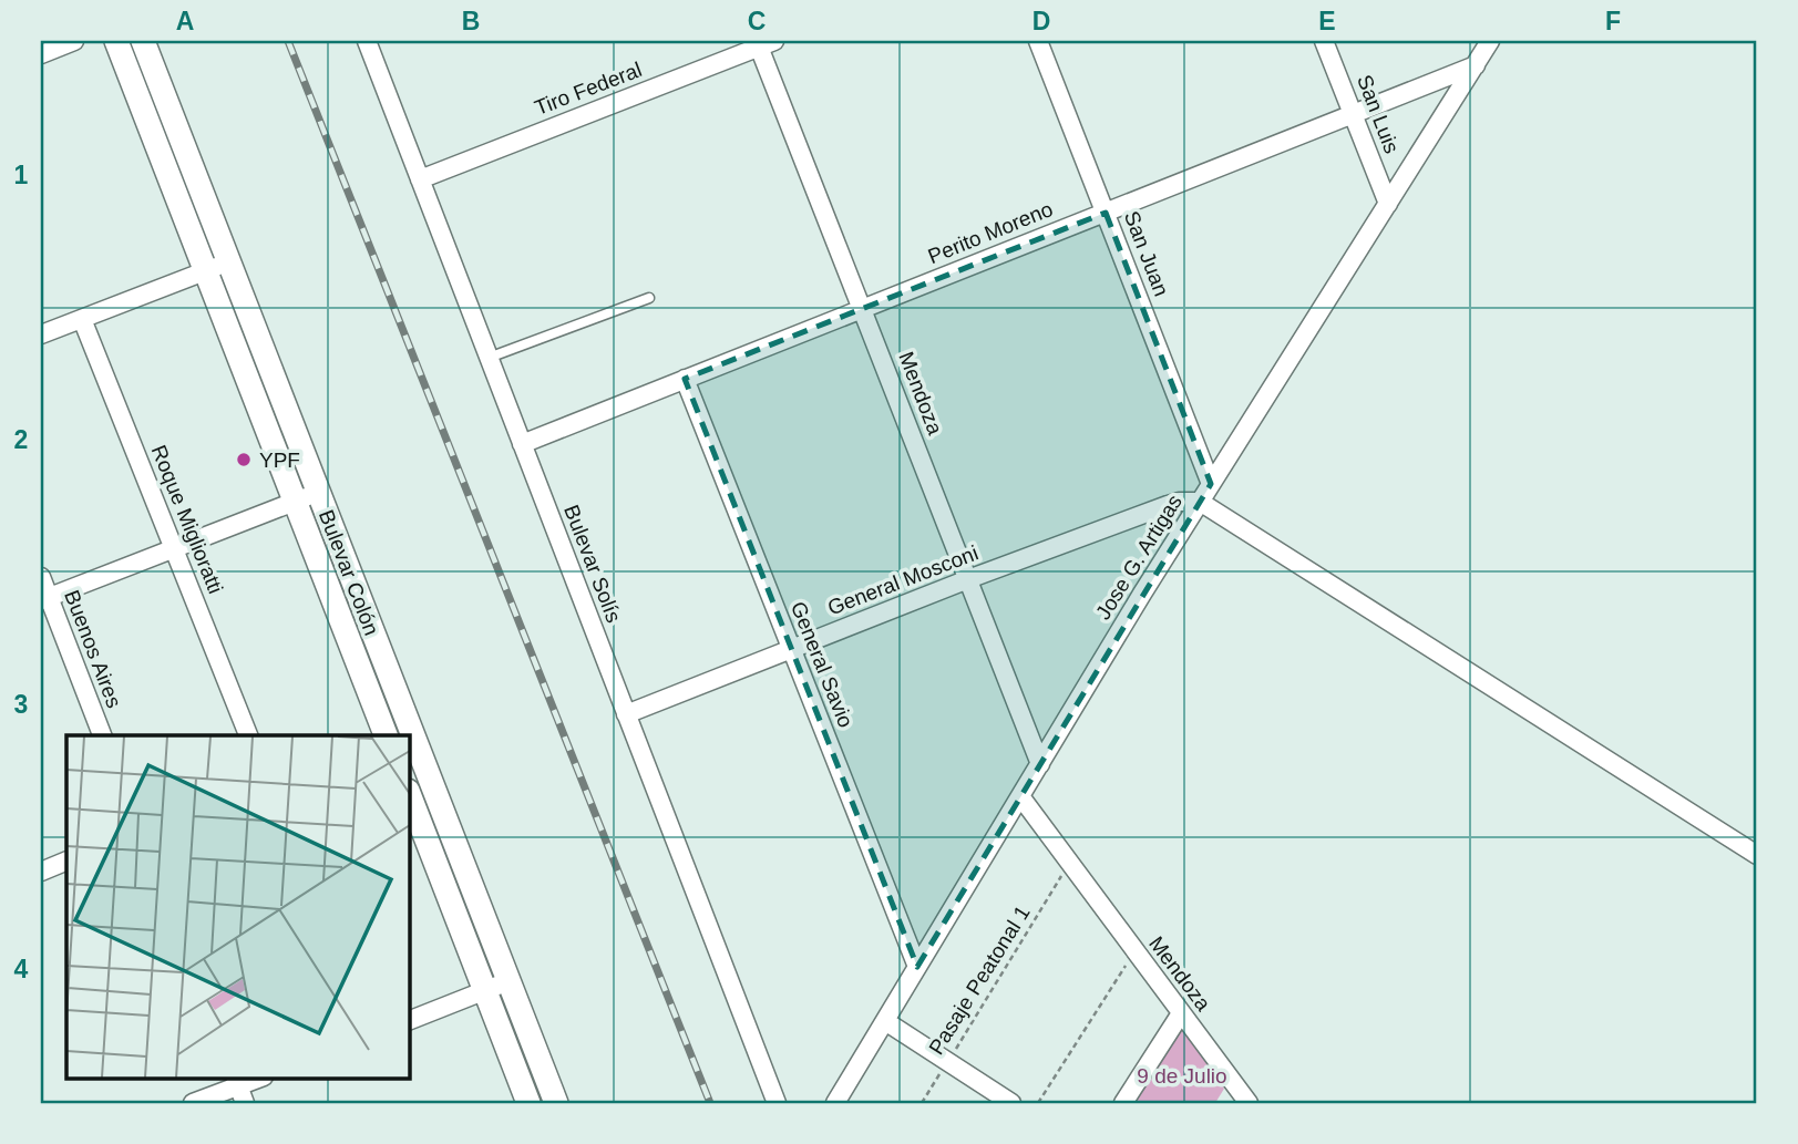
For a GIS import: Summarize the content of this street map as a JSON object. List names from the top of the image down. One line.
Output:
{"streets":{"main road":["Bulevar Colón"],"street":["Tiro Federal","San Luis","Perito Moreno","San Juan","Mendoza","Roque Miglioratti","Jose G. Artigas","Bulevar Solís","General Mosconi","Buenos Aires","General Savio"],"path":["Pasaje Peatonal 1"]},"crossings":[["Tiro Federal","Mendoza"],["Tiro Federal","Bulevar Solís"],["San Luis","Perito Moreno"],["San Luis","Jose G. Artigas"],["Perito Moreno","San Juan"],["Perito Moreno","Mendoza"],["Perito Moreno","Jose G. Artigas"],["Perito Moreno","Bulevar Solís"],["Perito Moreno","General Savio"],["San Juan","Jose G. Artigas"],["Mendoza","Jose G. Artigas"],["Mendoza","General Mosconi"],["Jose G. Artigas","General Mosconi"],["Jose G. Artigas","General Savio"],["Bulevar Solís","General Mosconi"],["General Mosconi","General Savio"]],"parks":["9 de Julio"],"places":["YPF"],"grid":{"columns":["A","B","C","D","E","F"],"rows":["1","2","3","4"]}}
